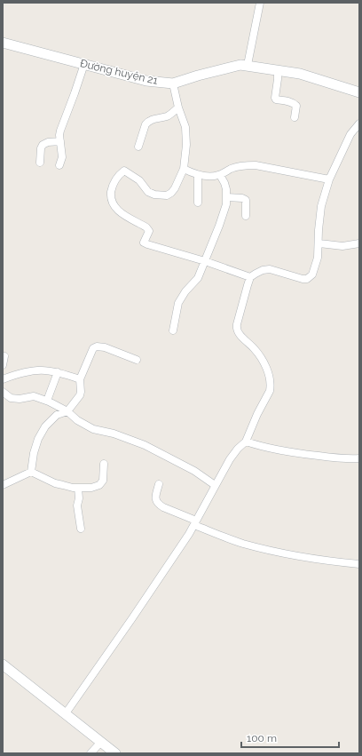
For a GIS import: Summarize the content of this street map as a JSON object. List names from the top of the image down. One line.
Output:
{"streets":{"street":["Đường huyện 21"]},"scale_bar":"100 m"}
